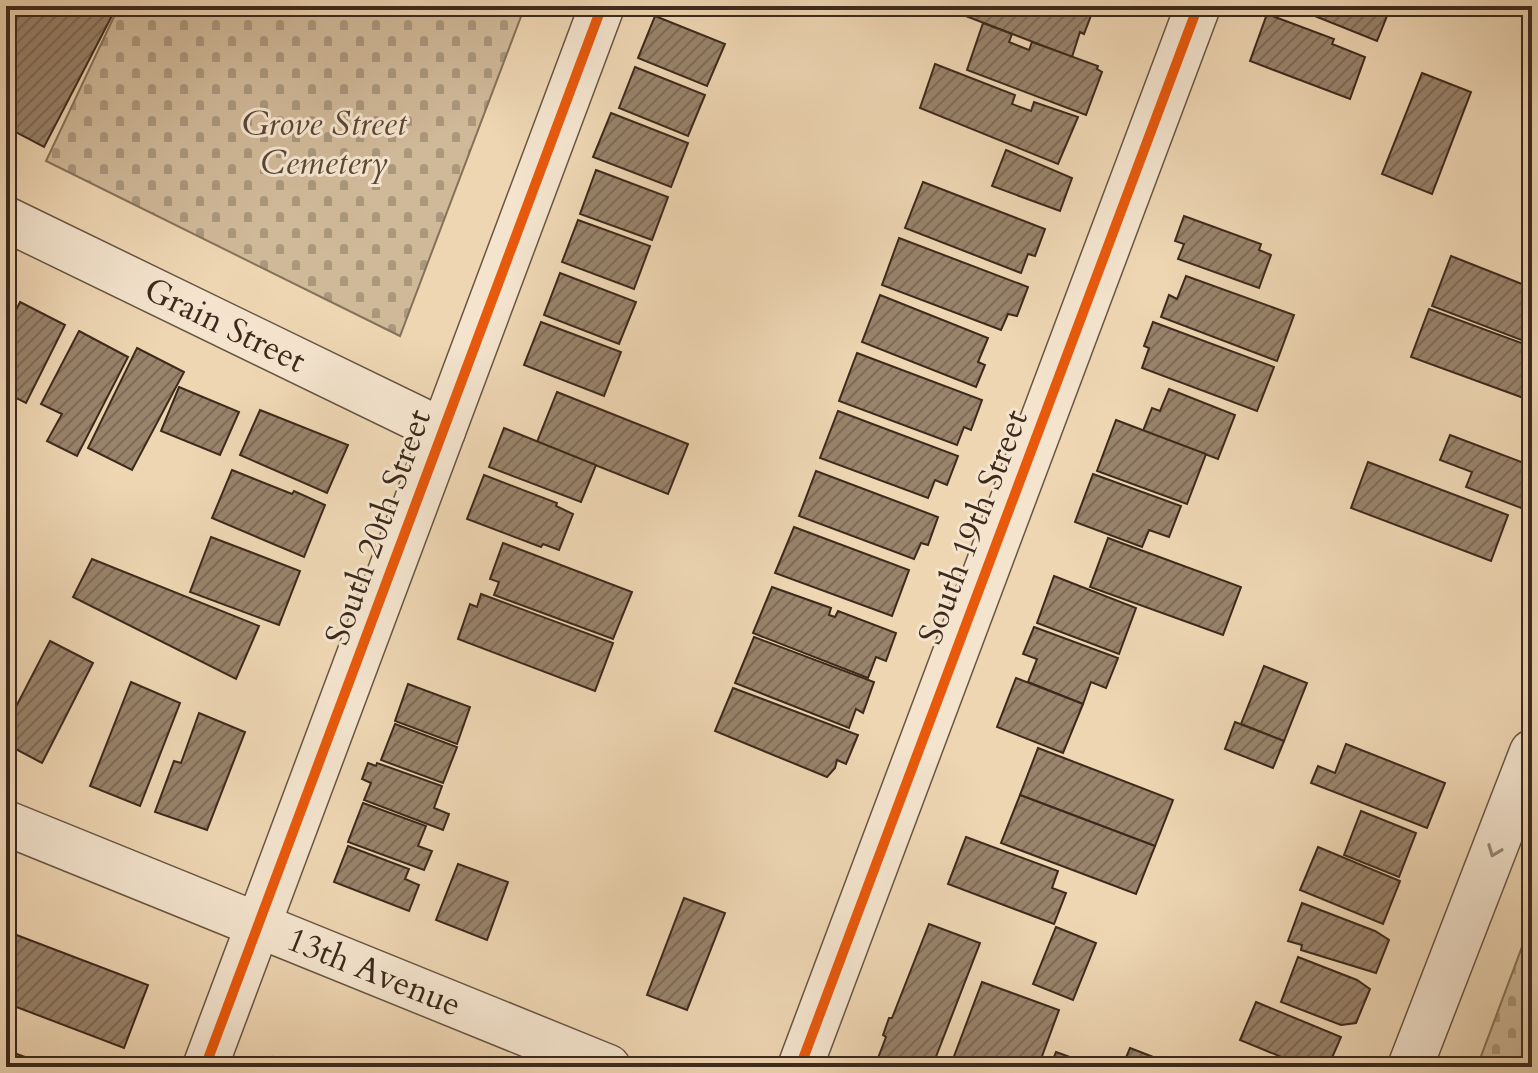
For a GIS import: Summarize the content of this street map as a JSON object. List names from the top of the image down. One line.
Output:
{"streets":{"street":["Grain Street","South 20th Street","South 19th Street","13th Avenue"]},"crossings":[["Grain Street","South 20th Street"],["South 20th Street","13th Avenue"]],"parks":["Grove Street Cemetery"]}
